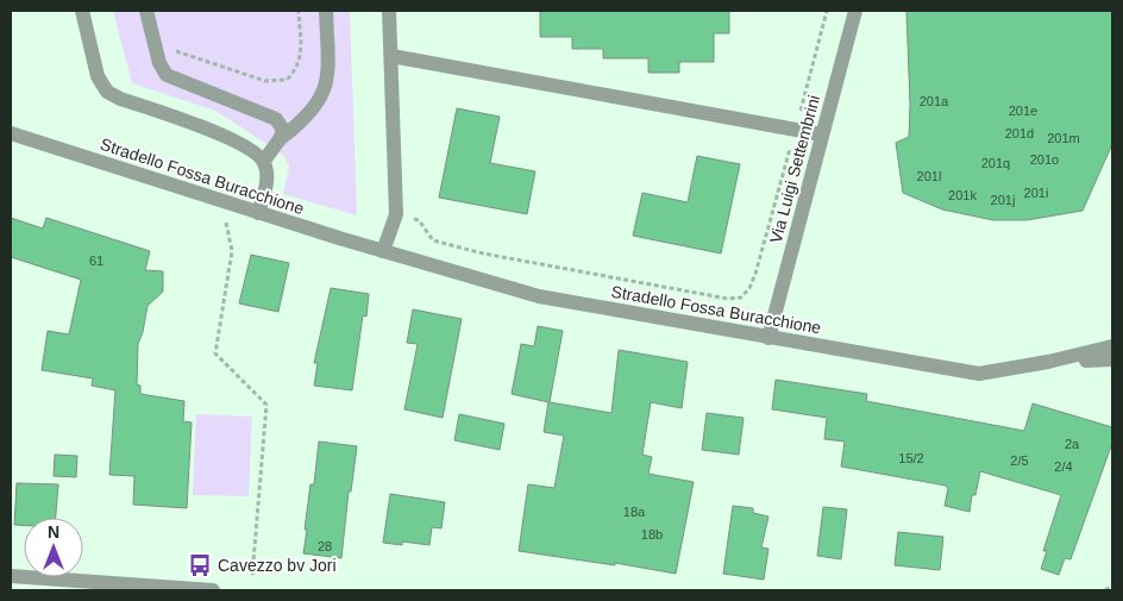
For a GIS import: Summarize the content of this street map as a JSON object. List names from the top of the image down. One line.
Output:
{"streets":{"street":["Via Luigi Settembrini","Stradello Fossa Buracchione"]},"crossings":[["Via Luigi Settembrini","Stradello Fossa Buracchione"]],"places":{"bus stop":["Cavezzo bv Jori"]},"house_numbers":["201a","201e","201d","201m","201o","201q","201l","201i","201k","201j","61","2a","15/2","2/5","2/4","18a","18b","28"],"north":"top"}
